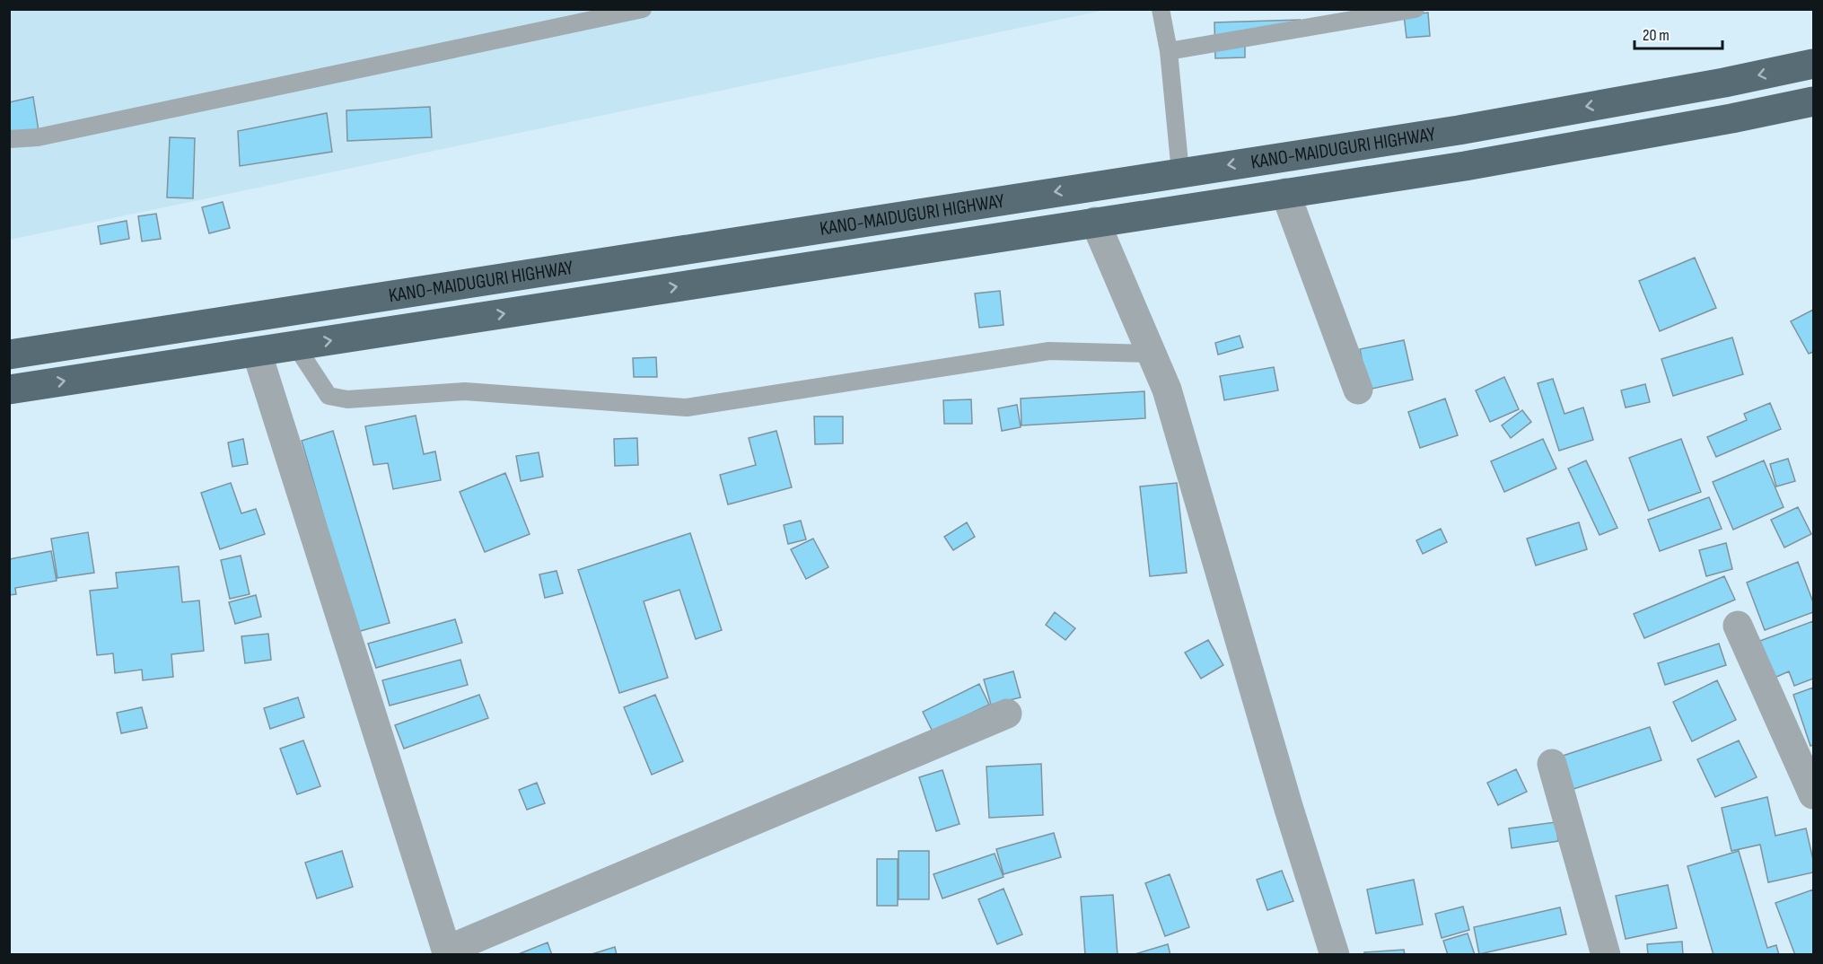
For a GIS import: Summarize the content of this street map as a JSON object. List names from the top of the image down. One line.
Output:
{"streets":{"highway":["KANO-MAIDUGURI HIGHWAY"]},"scale_bar":"20 m"}
